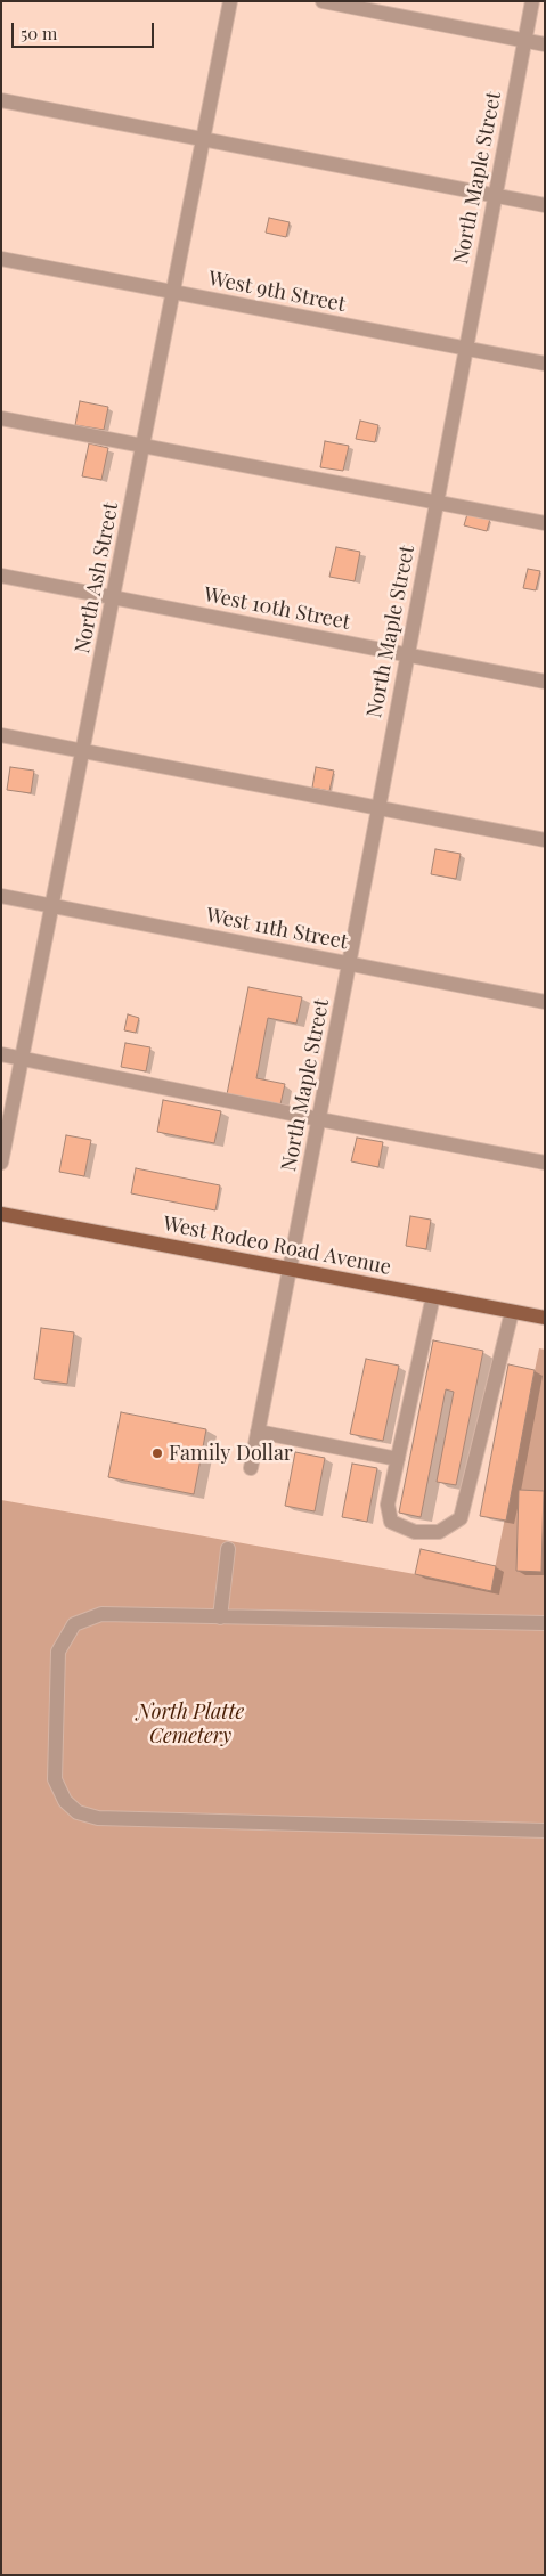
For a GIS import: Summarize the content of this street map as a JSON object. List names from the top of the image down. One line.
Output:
{"streets":{"main road":["West Rodeo Road Avenue"],"street":["North Maple Street","West 9th Street","North Ash Street","West 10th Street","West 11th Street"]},"crossings":[["North Maple Street","West 9th Street"],["North Maple Street","West 10th Street"],["North Maple Street","West 11th Street"],["North Maple Street","West Rodeo Road Avenue"],["West 9th Street","North Ash Street"],["North Ash Street","West 10th Street"],["North Ash Street","West 11th Street"]],"parks":["North Platte Cemetery"],"places":["Family Dollar"],"scale_bar":"50 m"}
